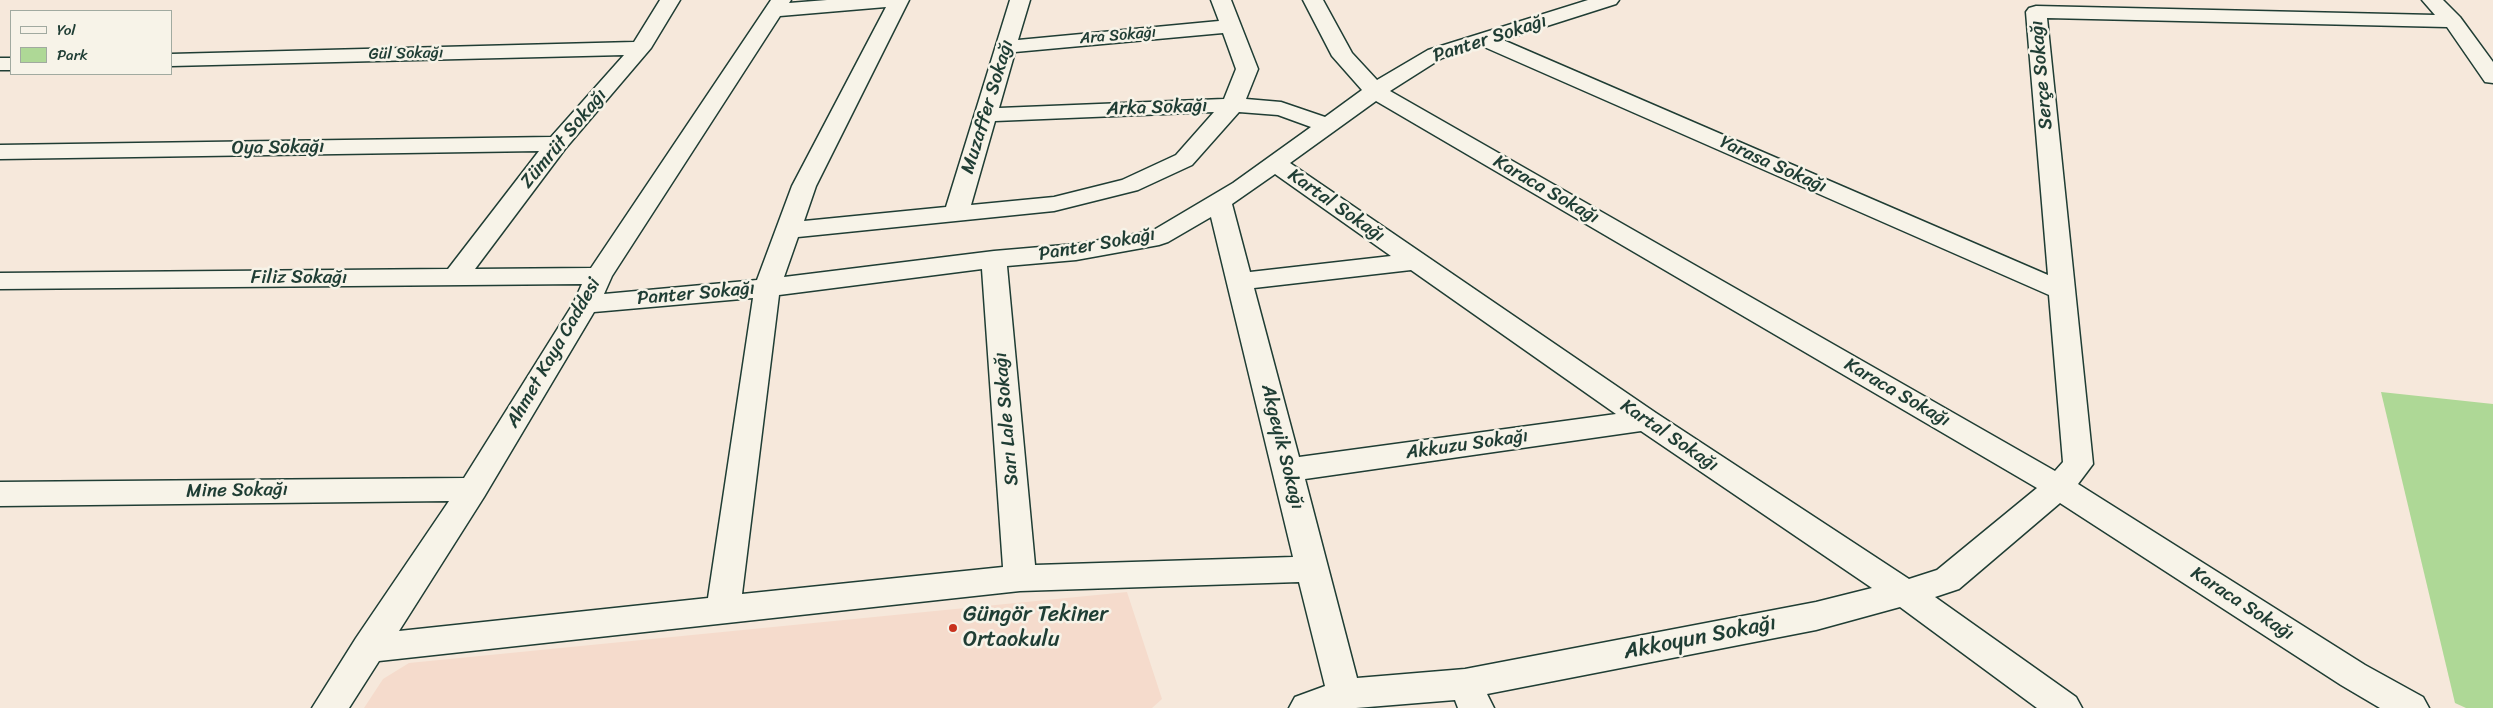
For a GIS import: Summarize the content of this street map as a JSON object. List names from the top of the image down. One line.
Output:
{"streets":{"street":["Ara Sokağı","Panter Sokağı","Gül Sokağı","Serçe Sokağı","Muzaffer Sokağı","Arka Sokağı","Zümrüt Sokağı","Oya Sokağı","Yarasa Sokağı","Karaca Sokağı","Kartal Sokağı","Filiz Sokağı","Ahmet Kaya Caddesi","Sarı Lale Sokağı","Akkuzu Sokağı","Akgeyik Sokağı","Mine Sokağı","Akkoyun Sokağı"]},"crossings":[["Ara Sokağı","Muzaffer Sokağı"],["Panter Sokağı","Arka Sokağı"],["Panter Sokağı","Yarasa Sokağı"],["Panter Sokağı","Karaca Sokağı"],["Panter Sokağı","Kartal Sokağı"],["Panter Sokağı","Ahmet Kaya Caddesi"],["Panter Sokağı","Sarı Lale Sokağı"],["Panter Sokağı","Akgeyik Sokağı"],["Gül Sokağı","Zümrüt Sokağı"],["Serçe Sokağı","Yarasa Sokağı"],["Serçe Sokağı","Karaca Sokağı"],["Serçe Sokağı","Akkoyun Sokağı"],["Muzaffer Sokağı","Arka Sokağı"],["Zümrüt Sokağı","Oya Sokağı"],["Zümrüt Sokağı","Filiz Sokağı"],["Karaca Sokağı","Akkoyun Sokağı"],["Kartal Sokağı","Akkuzu Sokağı"],["Kartal Sokağı","Akkoyun Sokağı"],["Filiz Sokağı","Ahmet Kaya Caddesi"],["Ahmet Kaya Caddesi","Mine Sokağı"],["Akkuzu Sokağı","Akgeyik Sokağı"],["Akgeyik Sokağı","Akkoyun Sokağı"]],"places":["Güngör Tekiner Ortaokulu"],"legend":["Yol","Park"]}
